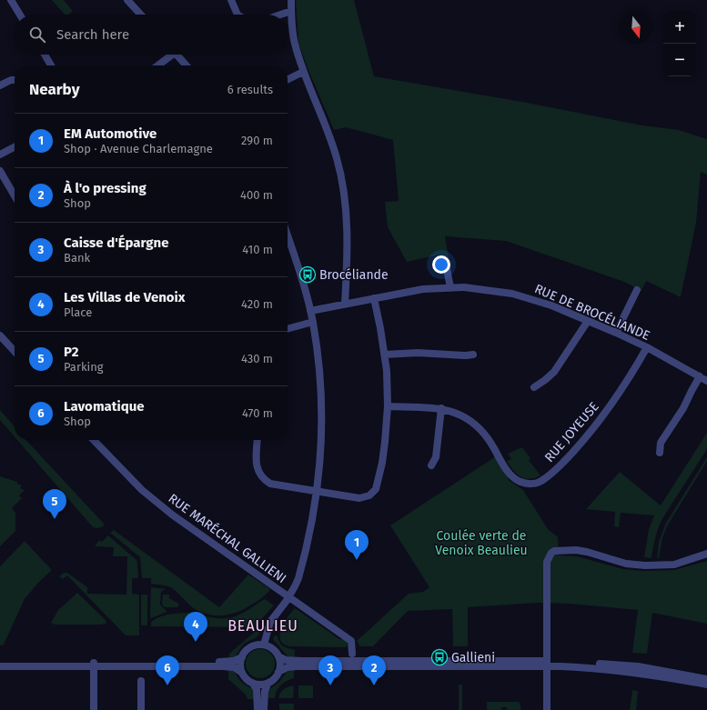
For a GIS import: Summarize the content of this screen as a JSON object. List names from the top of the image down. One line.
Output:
{"streets":{"street":["RUE DE BROCÉLIANDE","RUE JOYEUSE","RUE MARÉCHAL GALLIENI"]},"crossings":[["RUE DE BROCÉLIANDE","RUE JOYEUSE"]],"districts":["BEAULIEU"],"parks":["Coulée verte de Venoix Beaulieu"],"places":{"bus stop":["Brocéliande","Gallieni"]},"north":"bottom","page":{"map_buttons":["+","−"],"search":"Search here","heading":["Nearby","6 results"],"list":[{"mark":"1","name":"EM Automotive","note":"Shop · Avenue Charlemagne","value":"290 m"},{"mark":"2","name":"À l'o pressing","note":"Shop","value":"400 m"},{"mark":"3","name":"Caisse d'Épargne","note":"Bank","value":"410 m"},{"mark":"4","name":"Les Villas de Venoix","note":"Place","value":"420 m"},{"mark":"5","name":"P2","note":"Parking","value":"430 m"},{"mark":"6","name":"Lavomatique","note":"Shop","value":"470 m"}],"pins":["5","1","4","2","3","6"]}}
